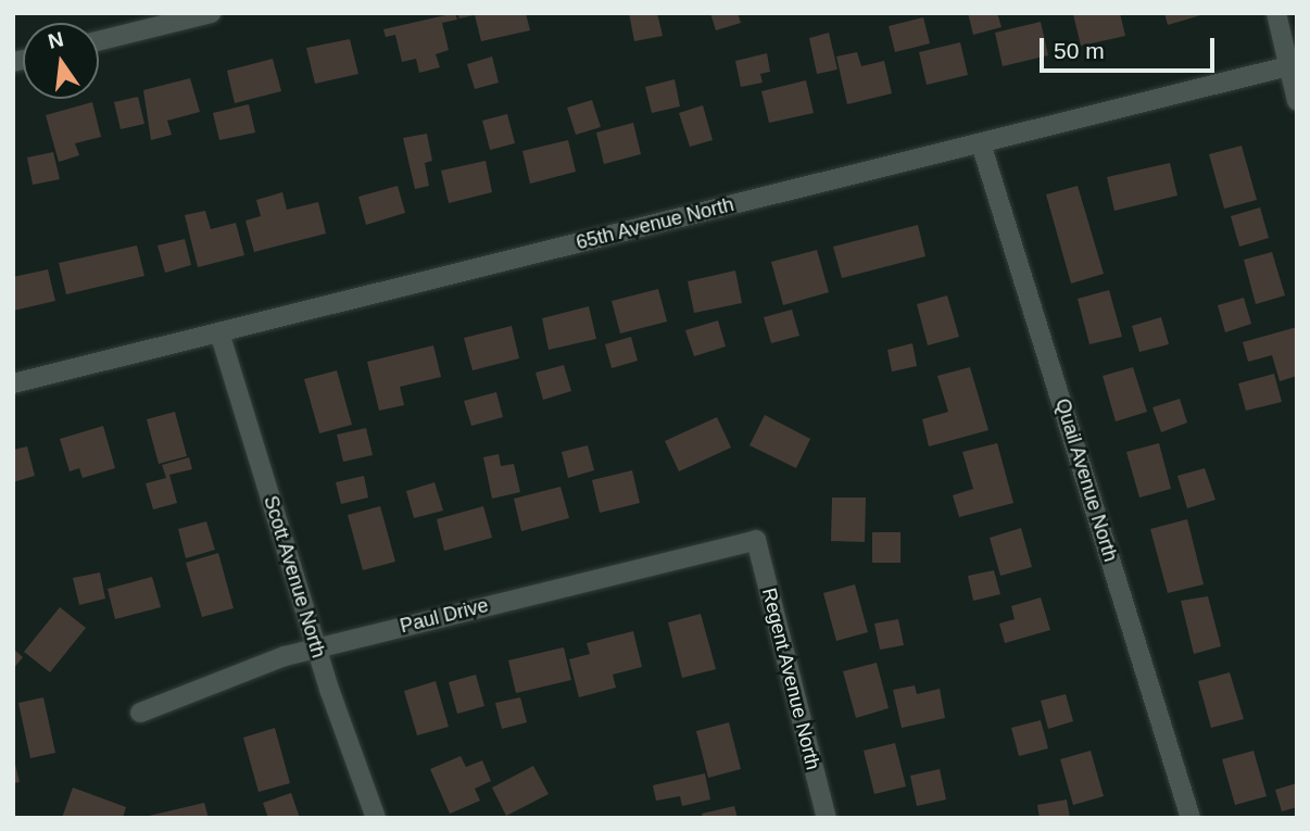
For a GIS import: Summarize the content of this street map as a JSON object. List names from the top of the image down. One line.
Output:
{"streets":{"street":["65th Avenue North","Quail Avenue North","Scott Avenue North","Paul Drive","Regent Avenue North"]},"crossings":[["65th Avenue North","Quail Avenue North"],["65th Avenue North","Scott Avenue North"],["Scott Avenue North","Paul Drive"],["Paul Drive","Regent Avenue North"]],"scale_bar":"50 m","north":"top"}
